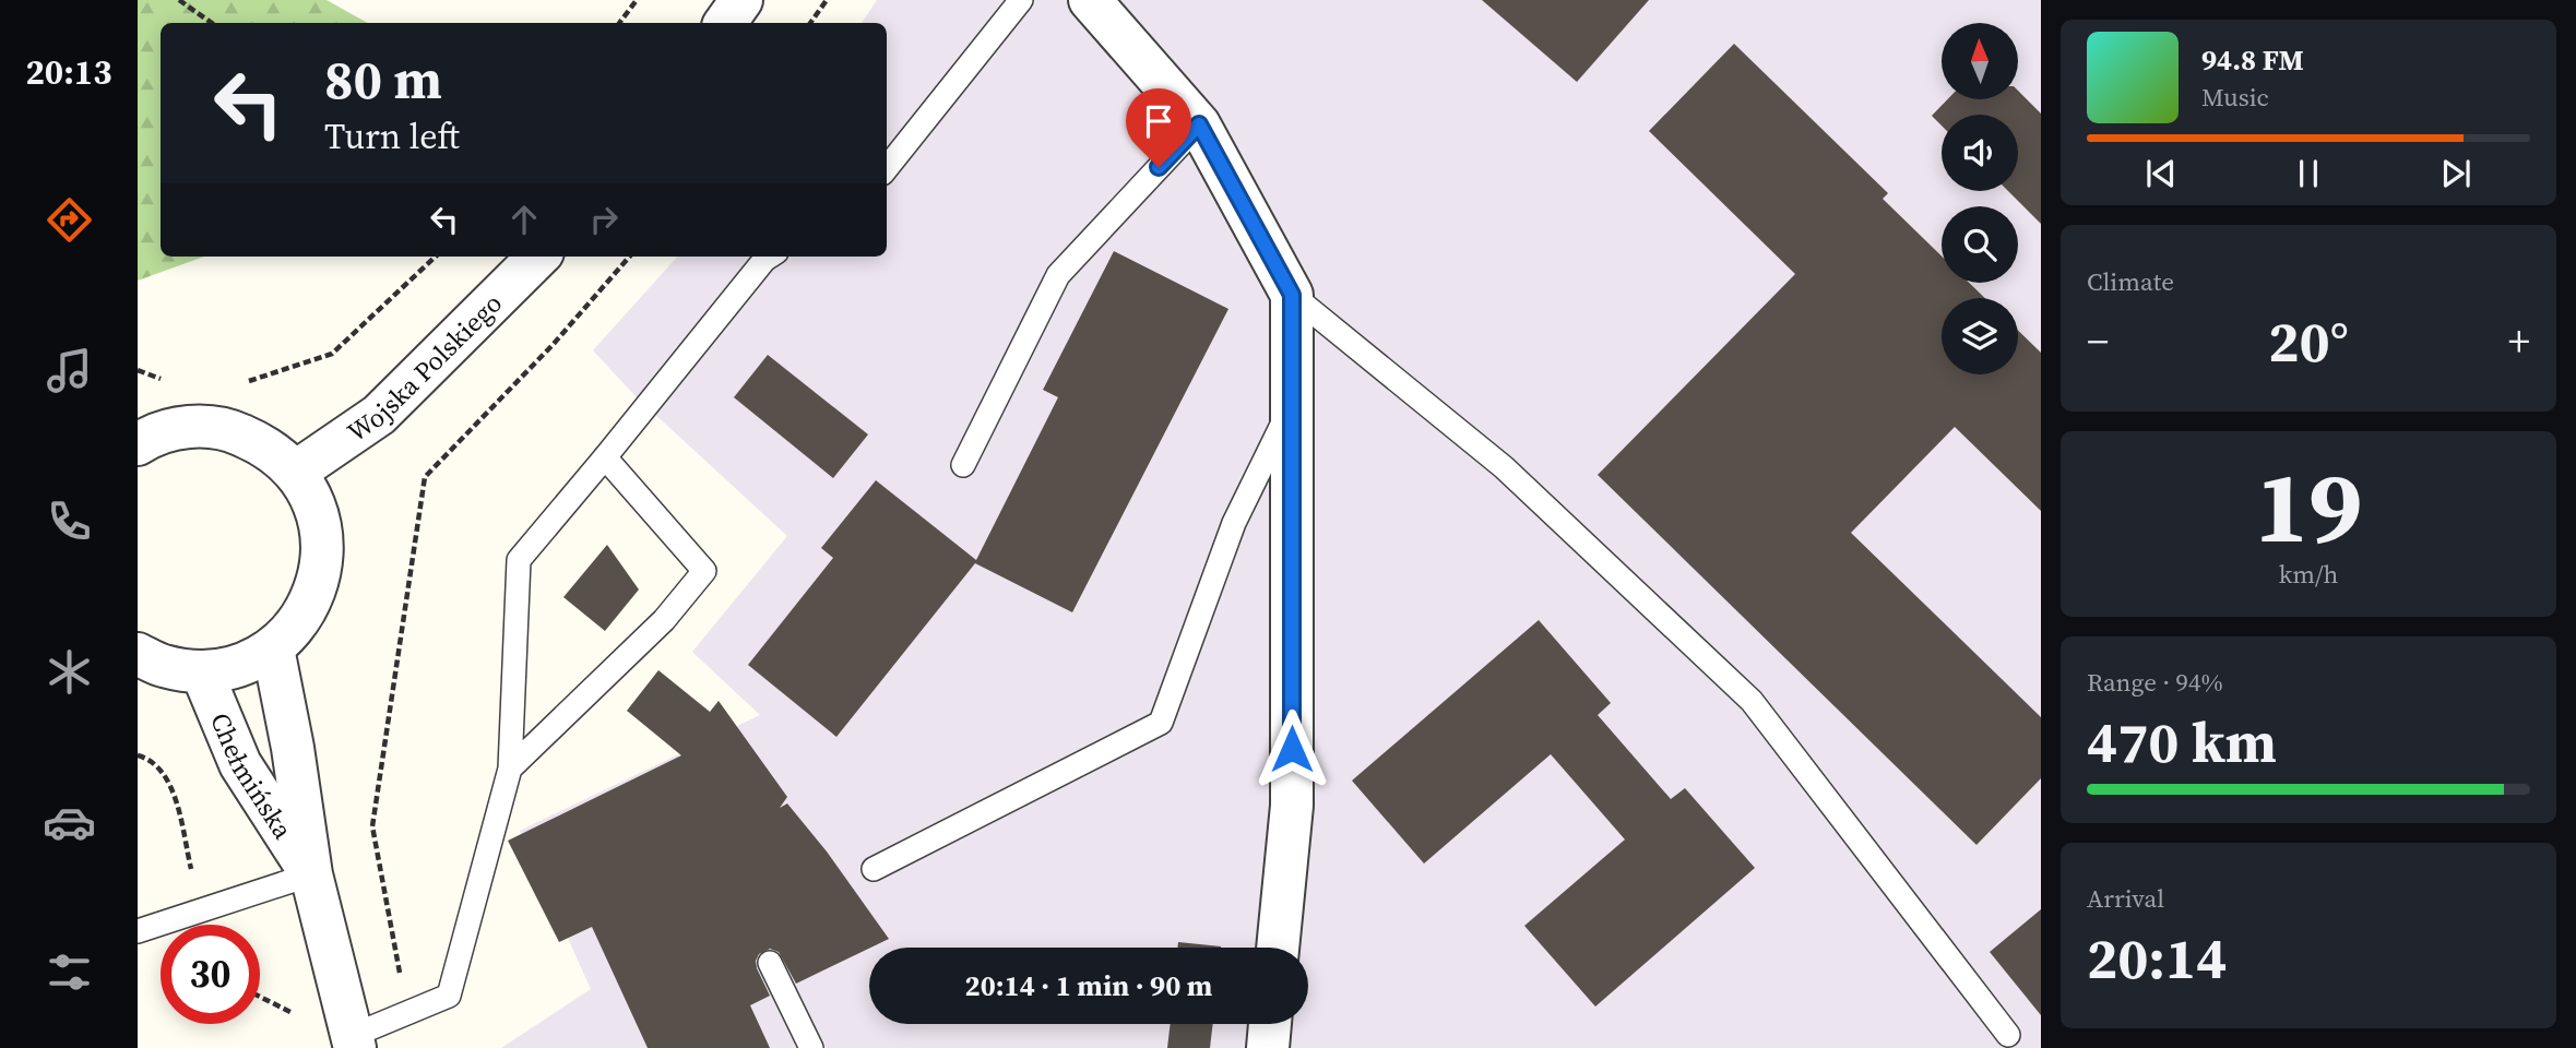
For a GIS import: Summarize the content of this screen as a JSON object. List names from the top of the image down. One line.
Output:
{"streets":{"street":["Wojska Polskiego","Chełmińska"]},"north":"top","page":{"tabs":"20:13","turn":["80 m","Turn left"],"song":["94.8 FM","Music"],"tile":["Climate",["19","km/h"],["Range · 94%","470 km"],["Arrival","20:14"]],"heat":["−","20°","+"],"limit":"30","trip":"20:14 · 1 min · 90 m"}}
